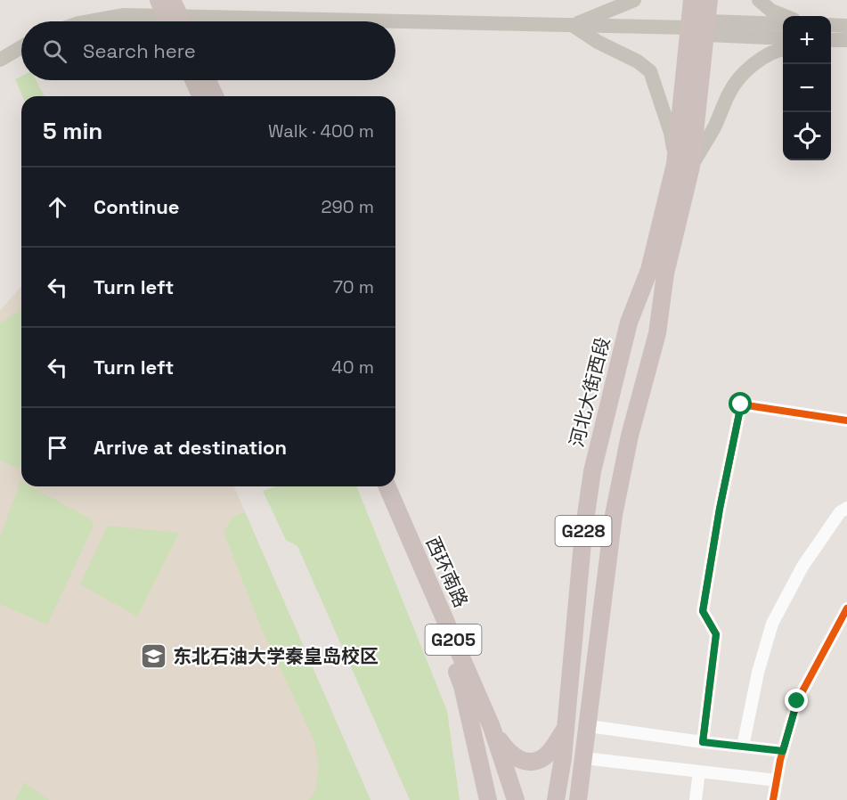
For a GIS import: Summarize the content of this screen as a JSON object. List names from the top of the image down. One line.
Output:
{"streets":{"highway":["河北大街西段","G228","西环南路","G205"]},"places":{"school or university":["东北石油大学秦皇岛校区"]},"page":{"map_buttons":["+","−"],"search":"Search here","heading":["5 min","Walk · 400 m"],"list":[["Continue","290 m"],["Turn left","70 m"],["Turn left","40 m"],"Arrive at destination"]}}
